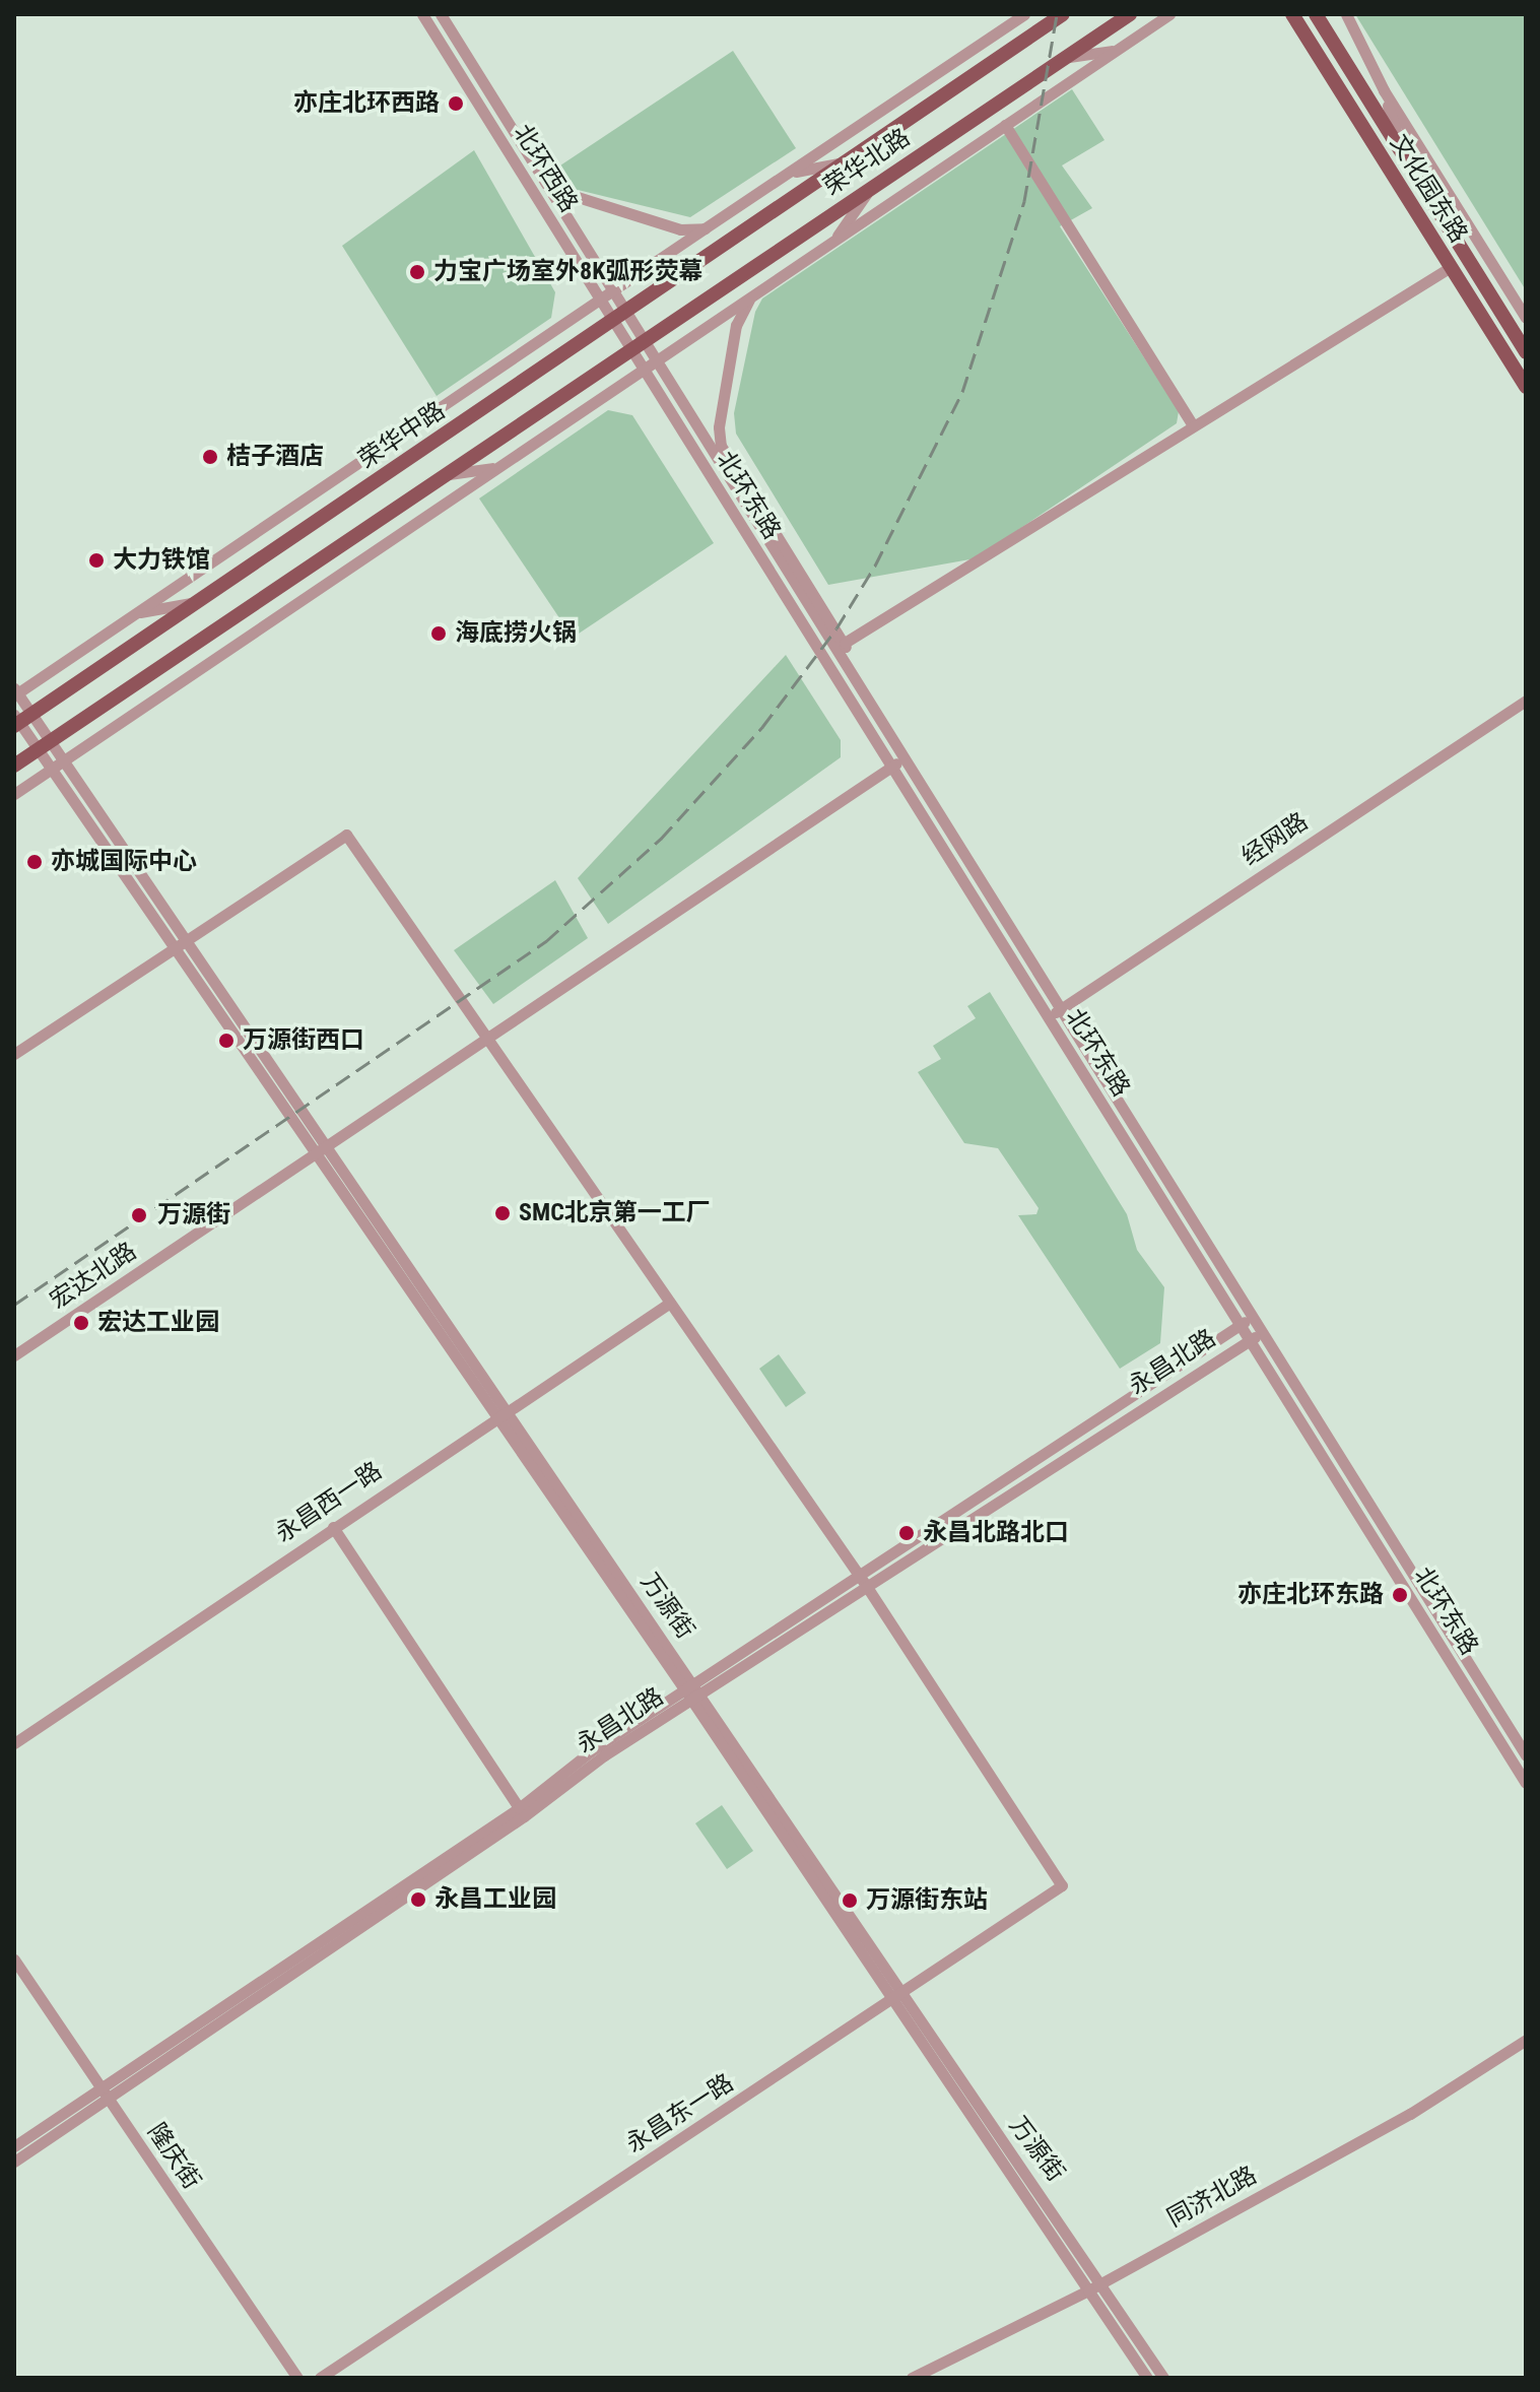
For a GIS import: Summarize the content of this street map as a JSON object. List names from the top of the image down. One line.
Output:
{"streets":{"main road":["荣华北路","文化园东路","荣华中路"],"street":["北环西路","北环东路","经网路","宏达北路","永昌北路","永昌西一路","万源街","永昌东一路","隆庆街","同济北路"]},"crossings":[["荣华北路","北环西路"],["荣华北路","荣华中路"],["荣华北路","北环东路"],["北环西路","荣华中路"],["北环西路","北环东路"],["荣华中路","万源街"],["北环东路","经网路"],["北环东路","宏达北路"],["北环东路","永昌北路"],["宏达北路","万源街"],["永昌北路","万源街"],["永昌北路","永昌东一路"],["永昌北路","隆庆街"],["永昌西一路","万源街"],["万源街","永昌东一路"],["万源街","同济北路"]],"places":["亦庄北环西路","力宝广场室外8K弧形荧幕","桔子酒店","大力铁馆","海底捞火锅","亦城国际中心","万源街西口","SMC北京第一工厂","万源街","宏达工业园","永昌北路北口","亦庄北环东路","永昌工业园","万源街东站"]}
